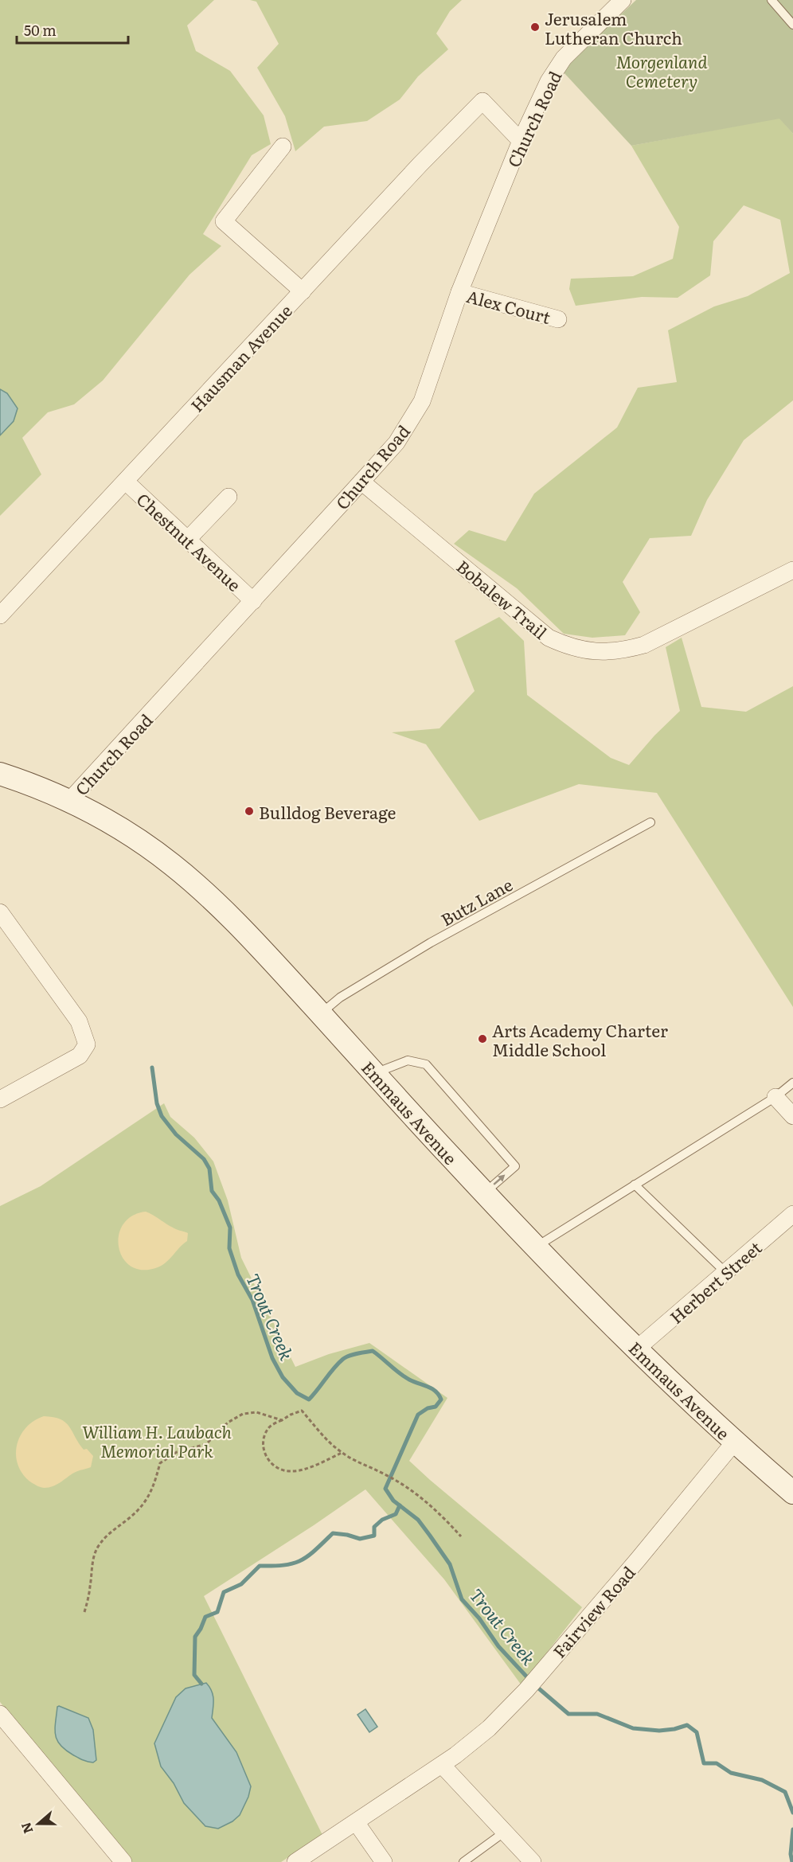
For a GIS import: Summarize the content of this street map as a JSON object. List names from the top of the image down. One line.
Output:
{"streets":{"main road":["Emmaus Avenue"],"street":["Church Road","Alex Court","Hausman Avenue","Chestnut Avenue","Bobalew Trail","Herbert Street","Fairview Road"],"lane":["Butz Lane"]},"crossings":[["Church Road","Alex Court"],["Church Road","Hausman Avenue"],["Church Road","Chestnut Avenue"],["Church Road","Bobalew Trail"],["Church Road","Emmaus Avenue"],["Hausman Avenue","Chestnut Avenue"],["Butz Lane","Emmaus Avenue"],["Emmaus Avenue","Herbert Street"],["Emmaus Avenue","Fairview Road"]],"water":["Trout Creek"],"parks":["Morgenland Cemetery","William H. Laubach Memorial Park"],"places":["Jerusalem Lutheran Church","Bulldog Beverage","Arts Academy Charter Middle School"],"scale_bar":"50 m","north":"left"}
